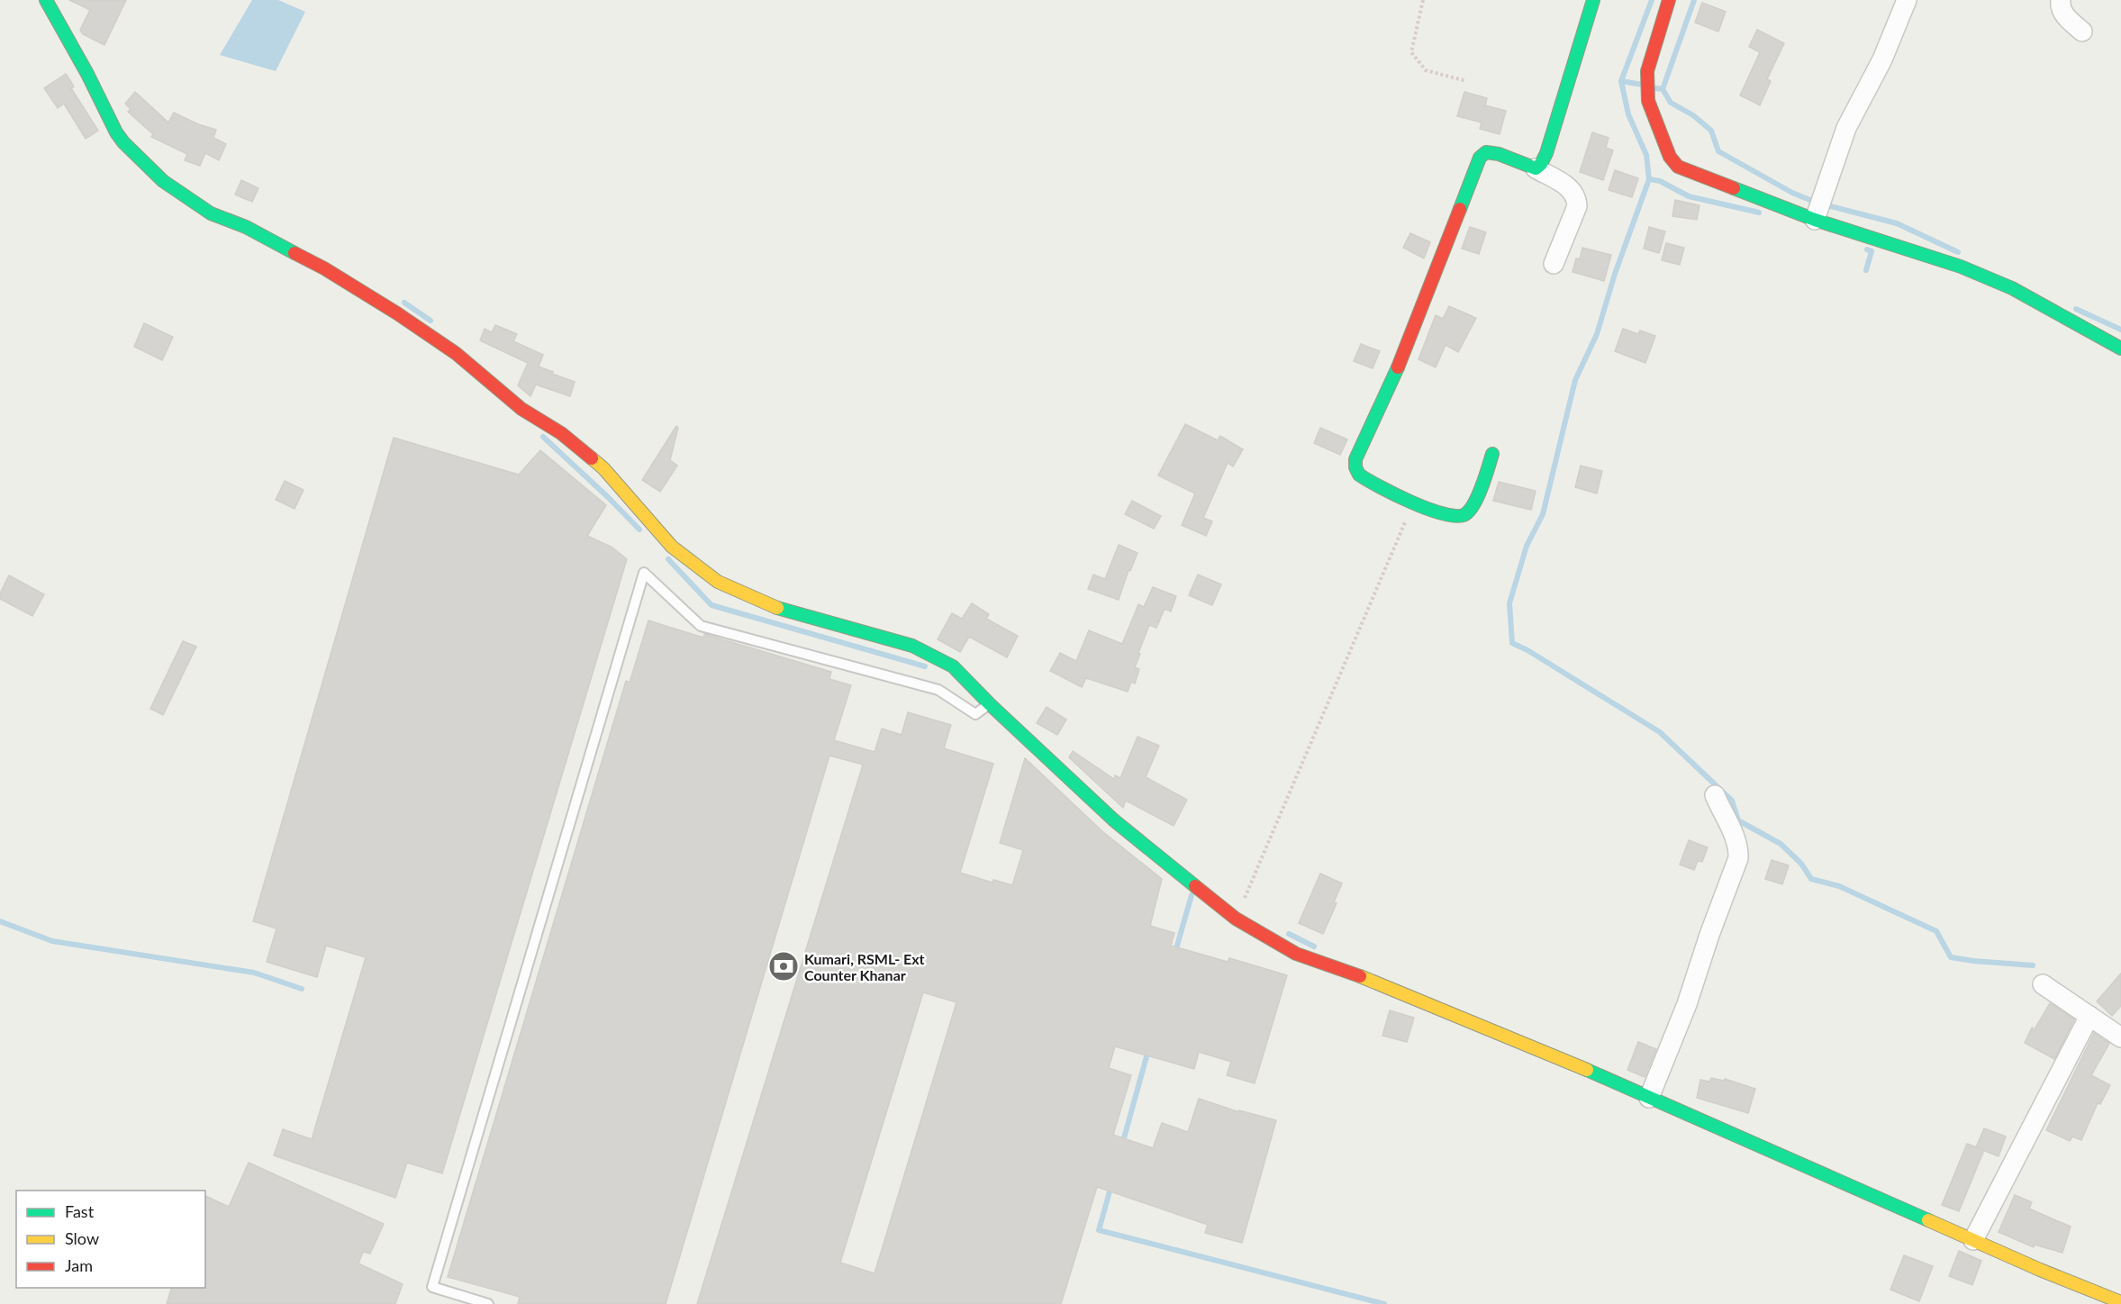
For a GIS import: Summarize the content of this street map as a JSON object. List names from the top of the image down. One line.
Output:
{"places":{"bank":["Kumari, RSML- Ext Counter Khanar"]},"legend":["Fast","Slow","Jam"]}
